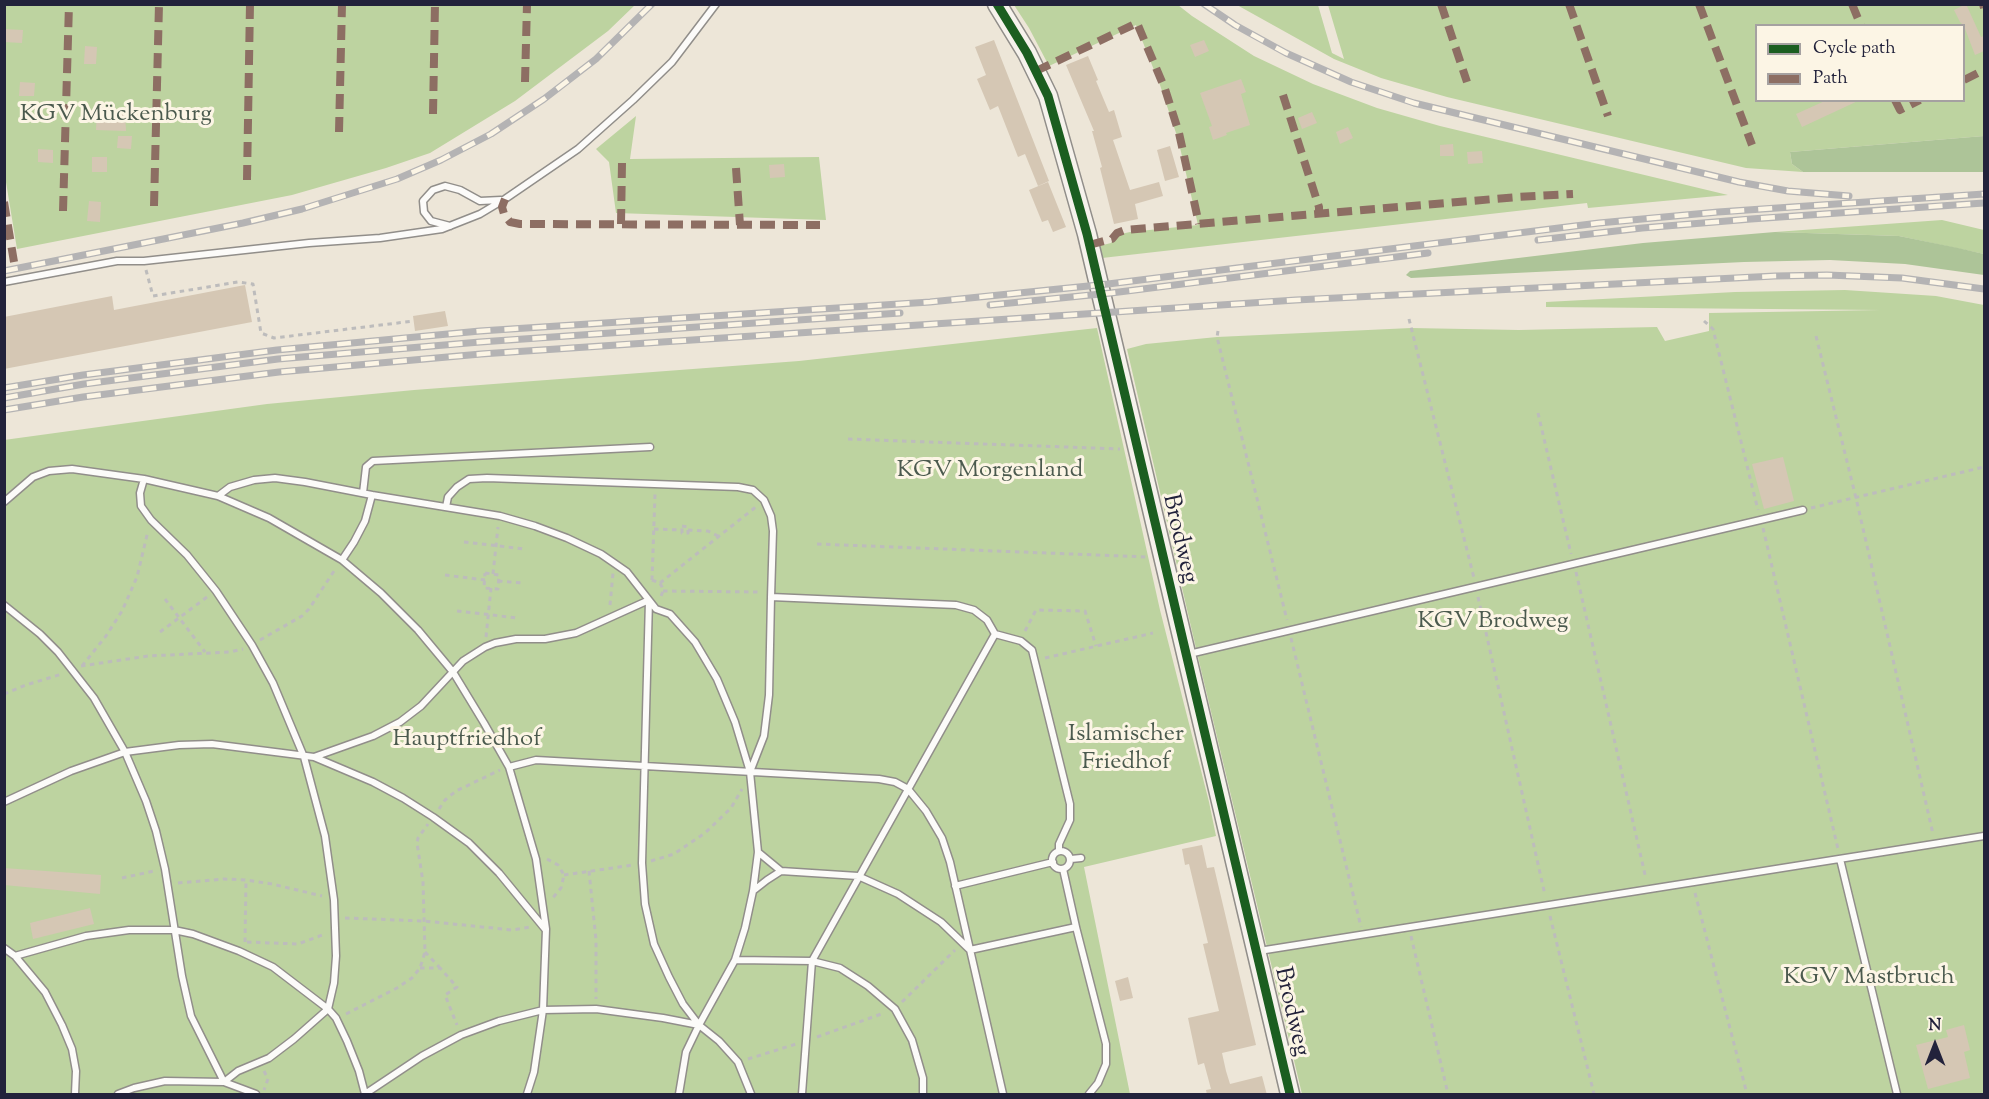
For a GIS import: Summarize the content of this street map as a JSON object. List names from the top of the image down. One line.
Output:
{"streets":{"street":["Brodweg"]},"parks":["KGV Mückenburg","KGV Morgenland","KGV Brodweg","Islamischer Friedhof","Hauptfriedhof","KGV Mastbruch"],"legend":["Cycle path","Path"],"north":"top"}
